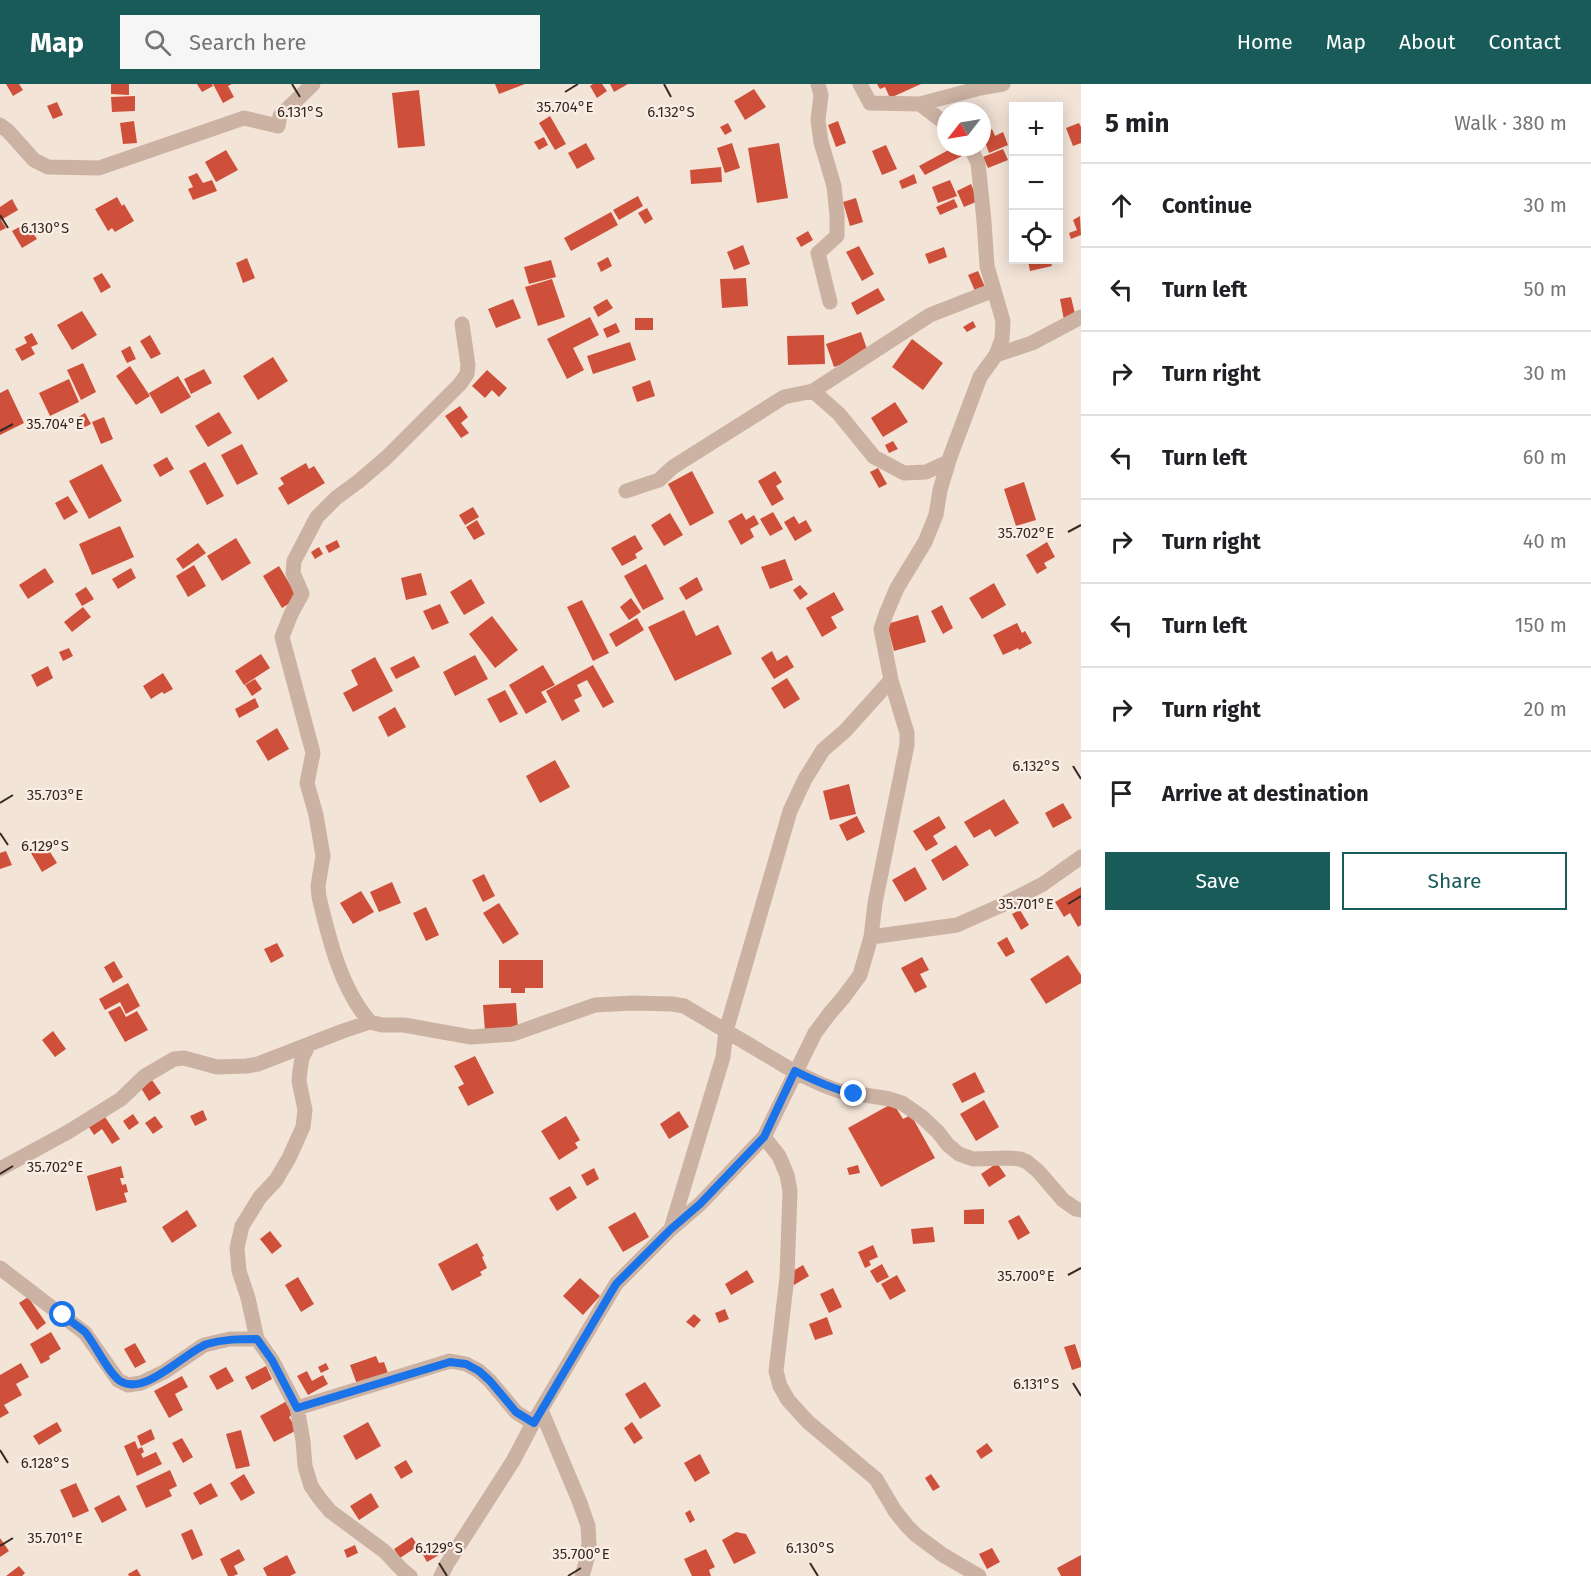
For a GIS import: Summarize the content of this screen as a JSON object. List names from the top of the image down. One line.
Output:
{"north":"bottom left","page":{"header":"Map","search":"Search here","nav":["Home","Map","About","Contact"],"heading":["5 min","Walk · 380 m"],"map_buttons":["+","−"],"list":[["Continue","30 m"],["Turn left","50 m"],["Turn right","30 m"],["Turn left","60 m"],["Turn right","40 m"],["Turn left","150 m"],["Turn right","20 m"],"Arrive at destination"],"buttons":["Save","Share"]},"coordinates":["35.704°E","6.131°S","6.132°S","6.130°S","35.702°E","35.703°E","6.129°S","35.701°E","35.700°E","6.128°S"]}
